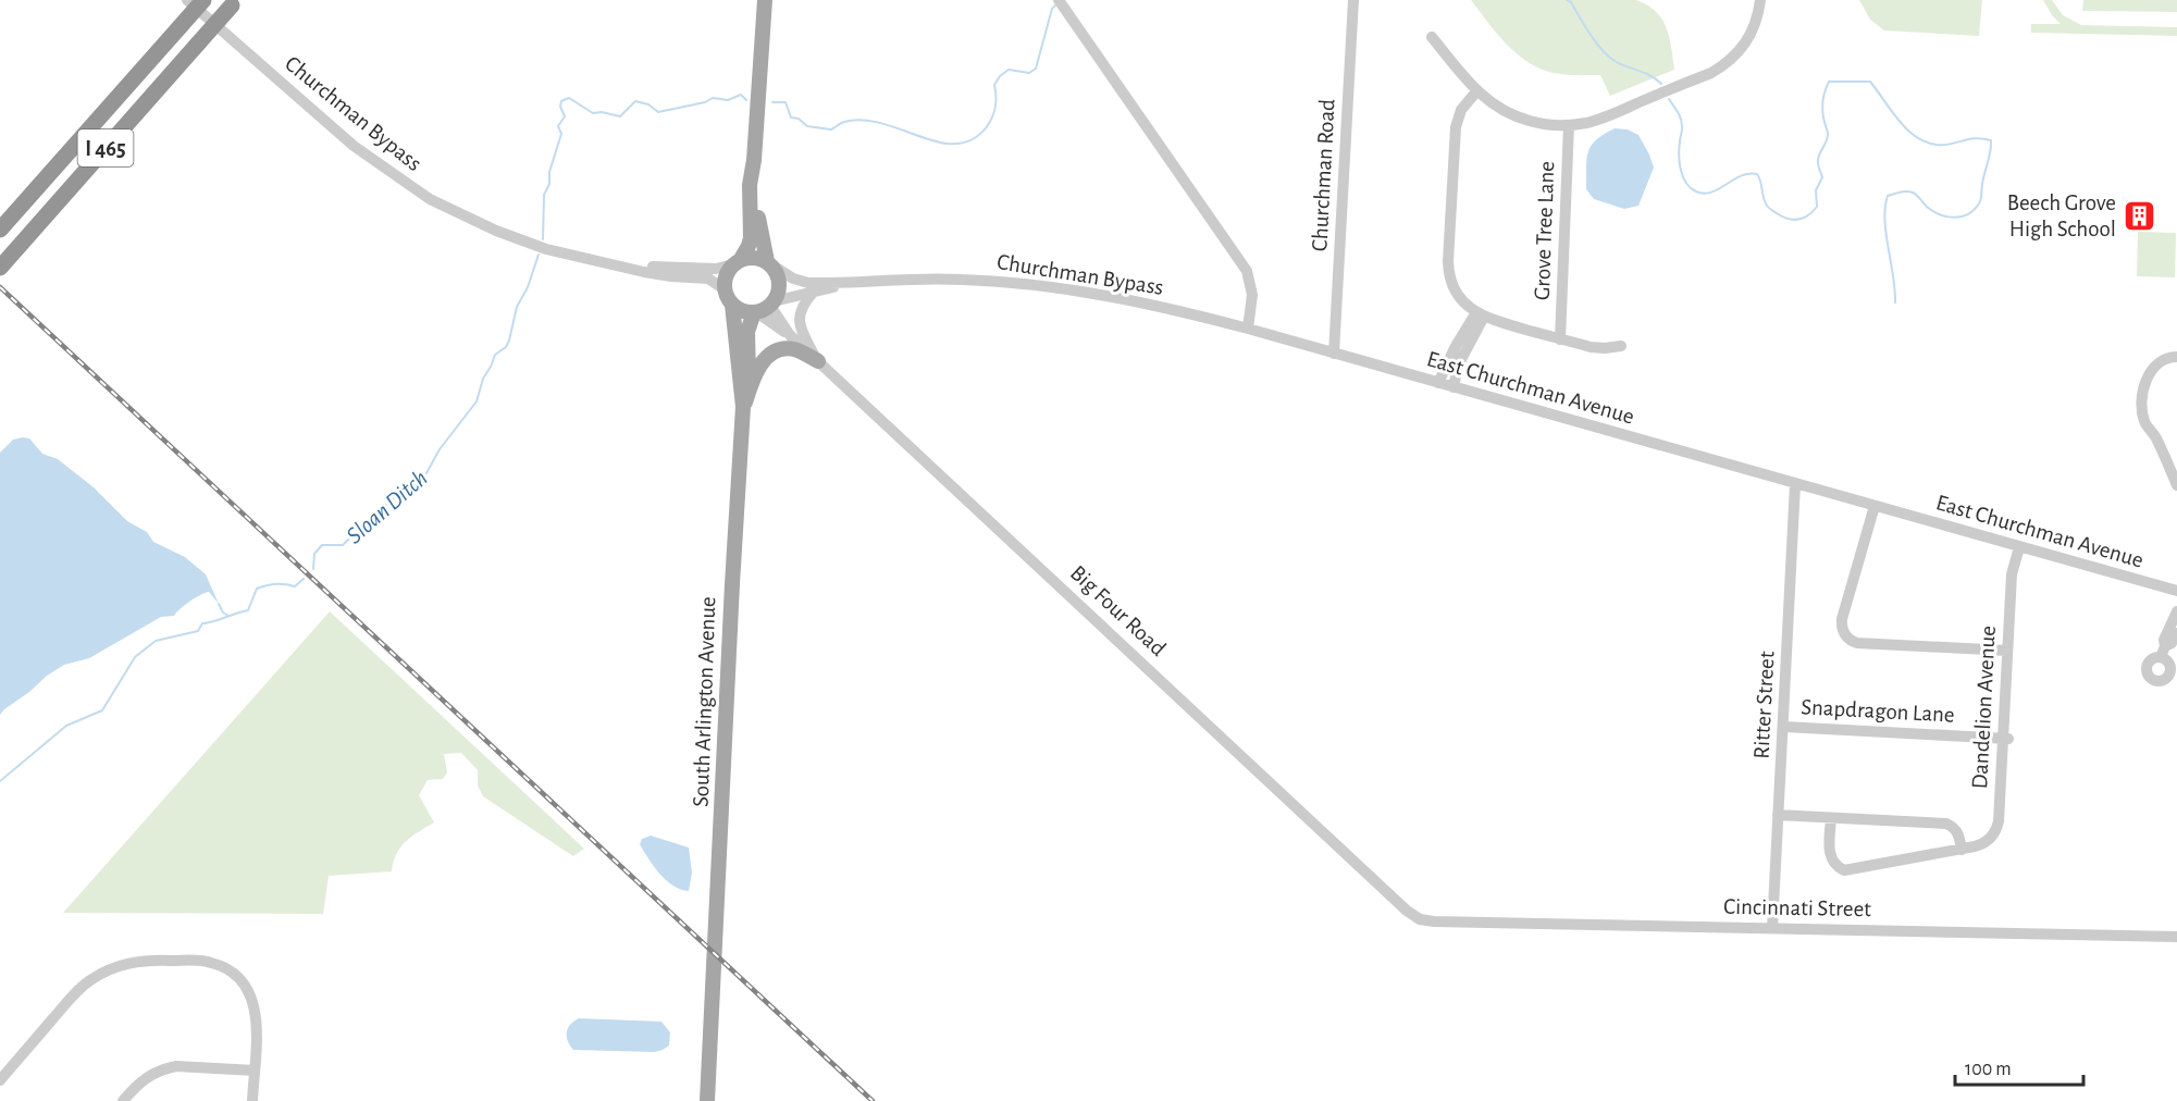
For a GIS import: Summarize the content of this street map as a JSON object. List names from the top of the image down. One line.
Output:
{"streets":{"highway":["I 465"],"main road":["South Arlington Avenue"],"street":["Churchman Bypass","Churchman Road","Grove Tree Lane","East Churchman Avenue","Big Four Road","Ritter Street","Dandelion Avenue","Snapdragon Lane","Cincinnati Street"]},"crossings":[["Churchman Bypass","East Churchman Avenue"],["Churchman Bypass","Big Four Road"],["Churchman Bypass","South Arlington Avenue"],["Churchman Road","East Churchman Avenue"],["East Churchman Avenue","Ritter Street"],["East Churchman Avenue","Dandelion Avenue"],["Big Four Road","South Arlington Avenue"],["Big Four Road","Cincinnati Street"],["Ritter Street","Snapdragon Lane"],["Ritter Street","Cincinnati Street"],["Dandelion Avenue","Snapdragon Lane"]],"water":["Sloan Ditch"],"places":{"building":["Beech Grove High School"]},"scale_bar":"100 m"}
